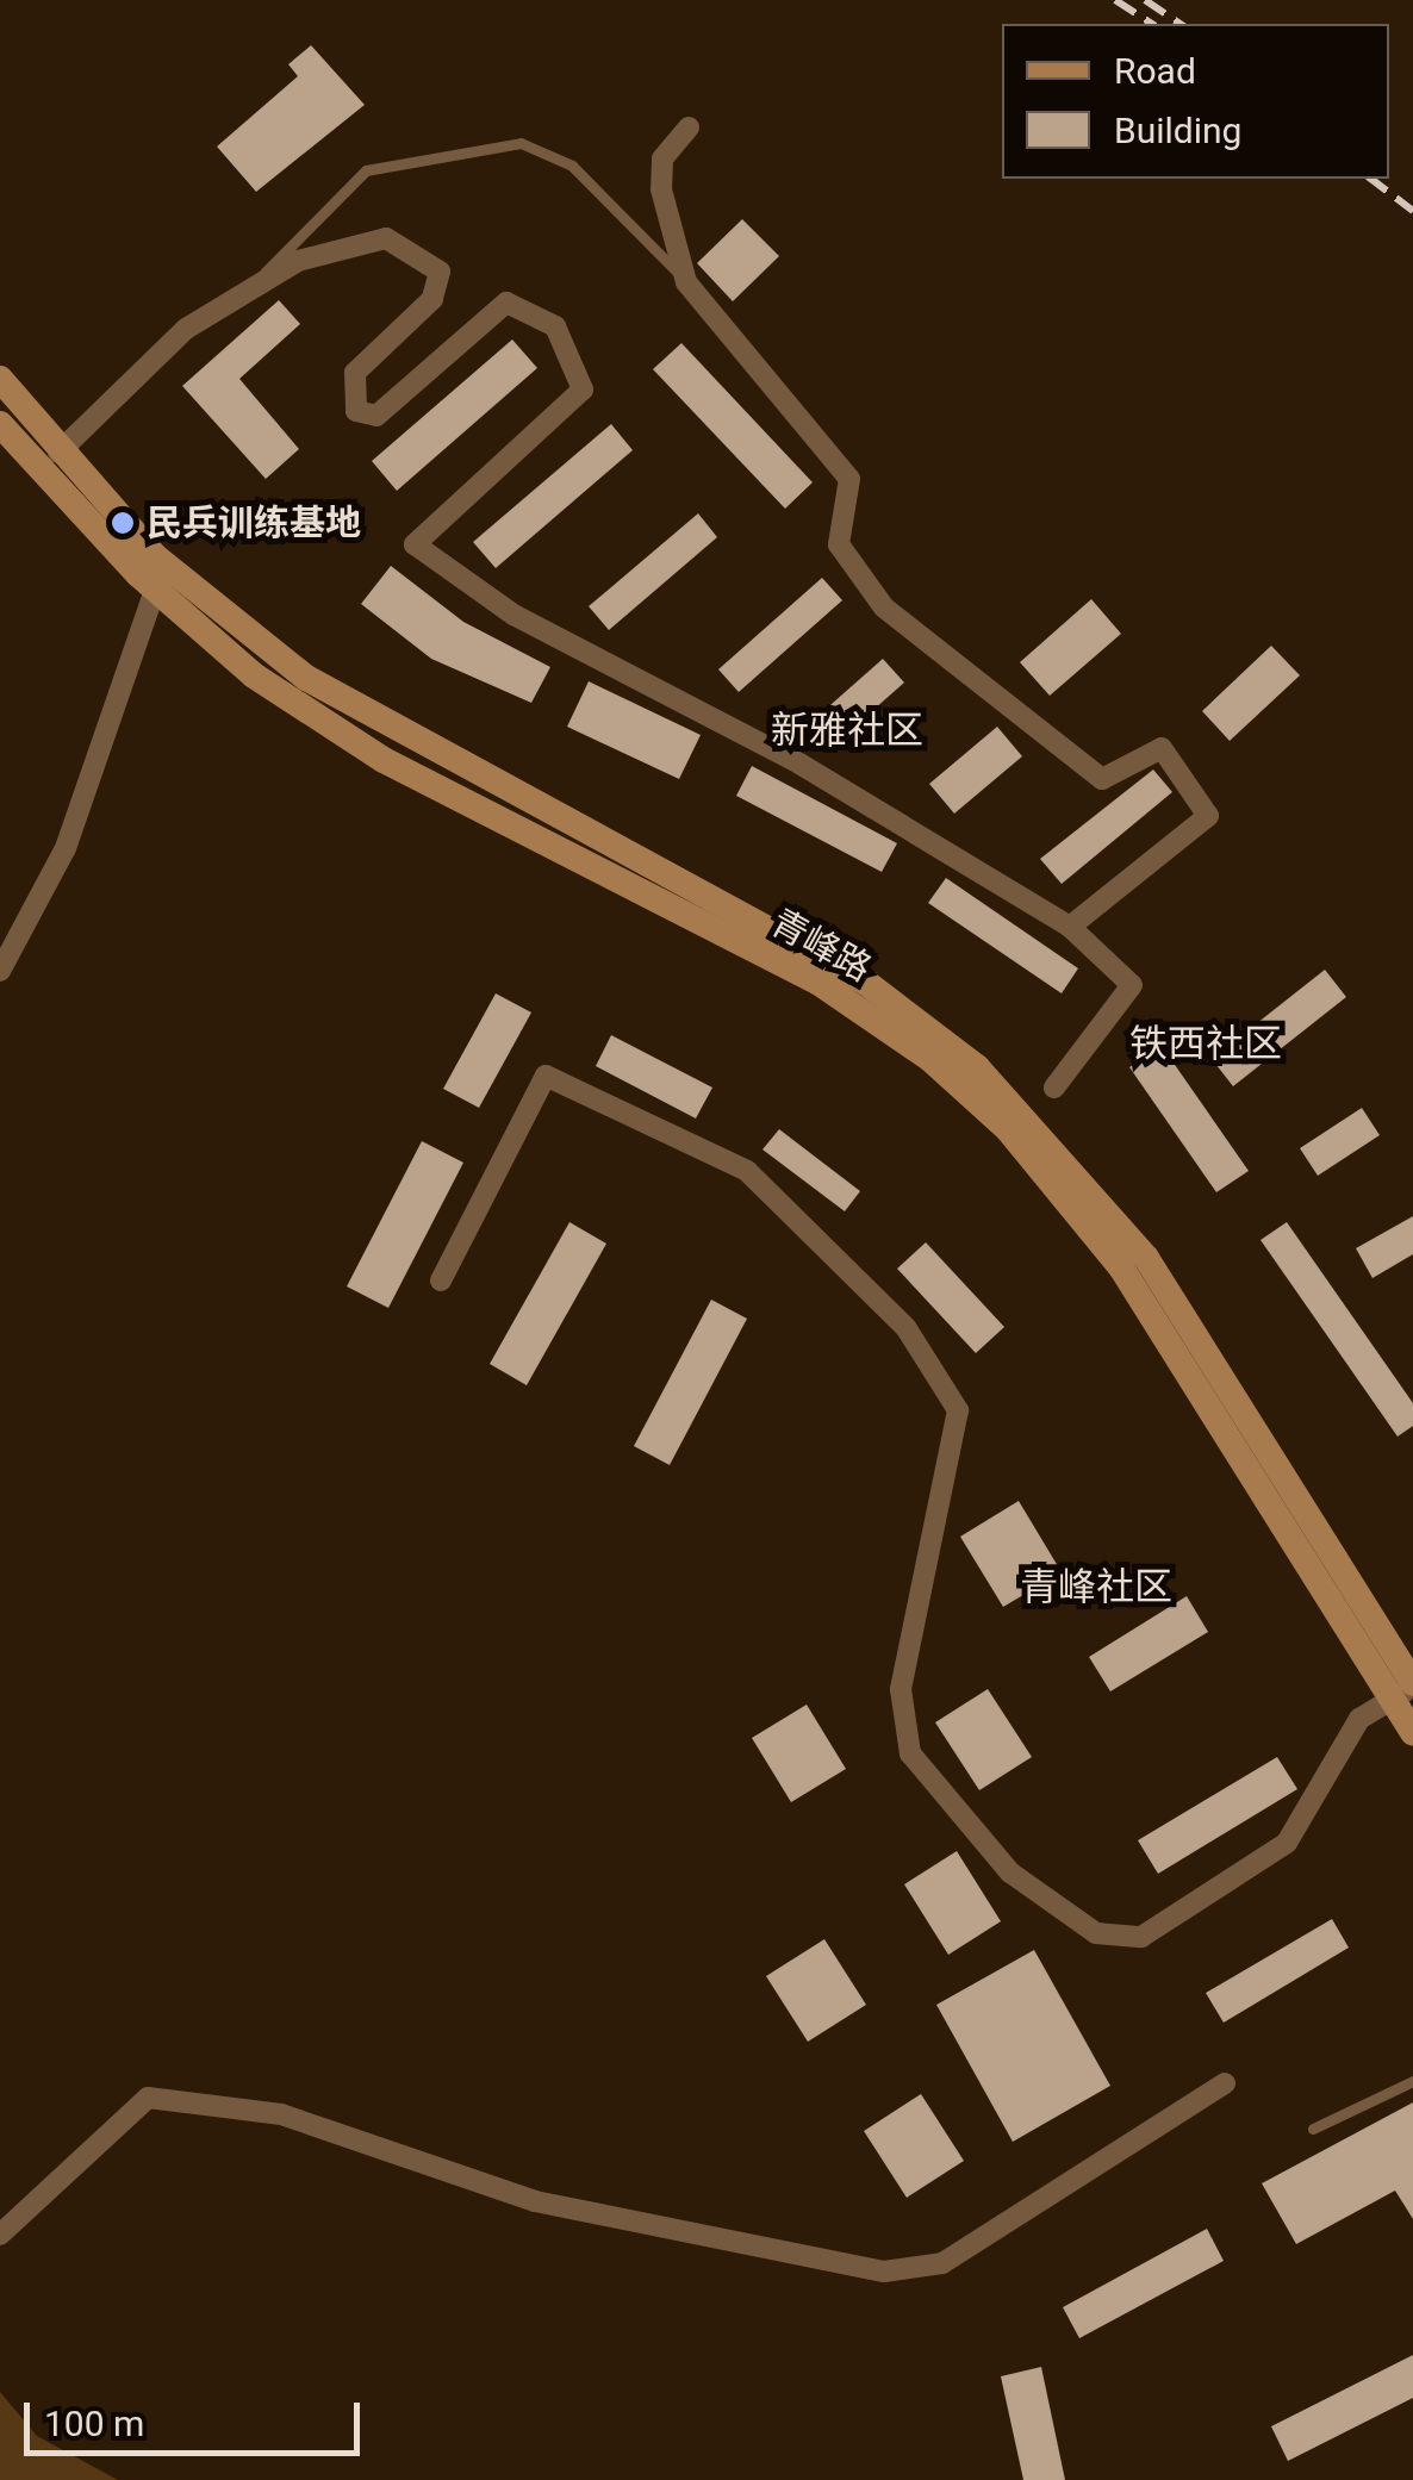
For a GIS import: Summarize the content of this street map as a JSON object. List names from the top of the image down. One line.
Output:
{"streets":{"main road":["青峰路"]},"districts":["新雅社区","铁西社区","青峰社区"],"places":["民兵训练基地"],"legend":["Road","Building"],"scale_bar":"100 m"}
